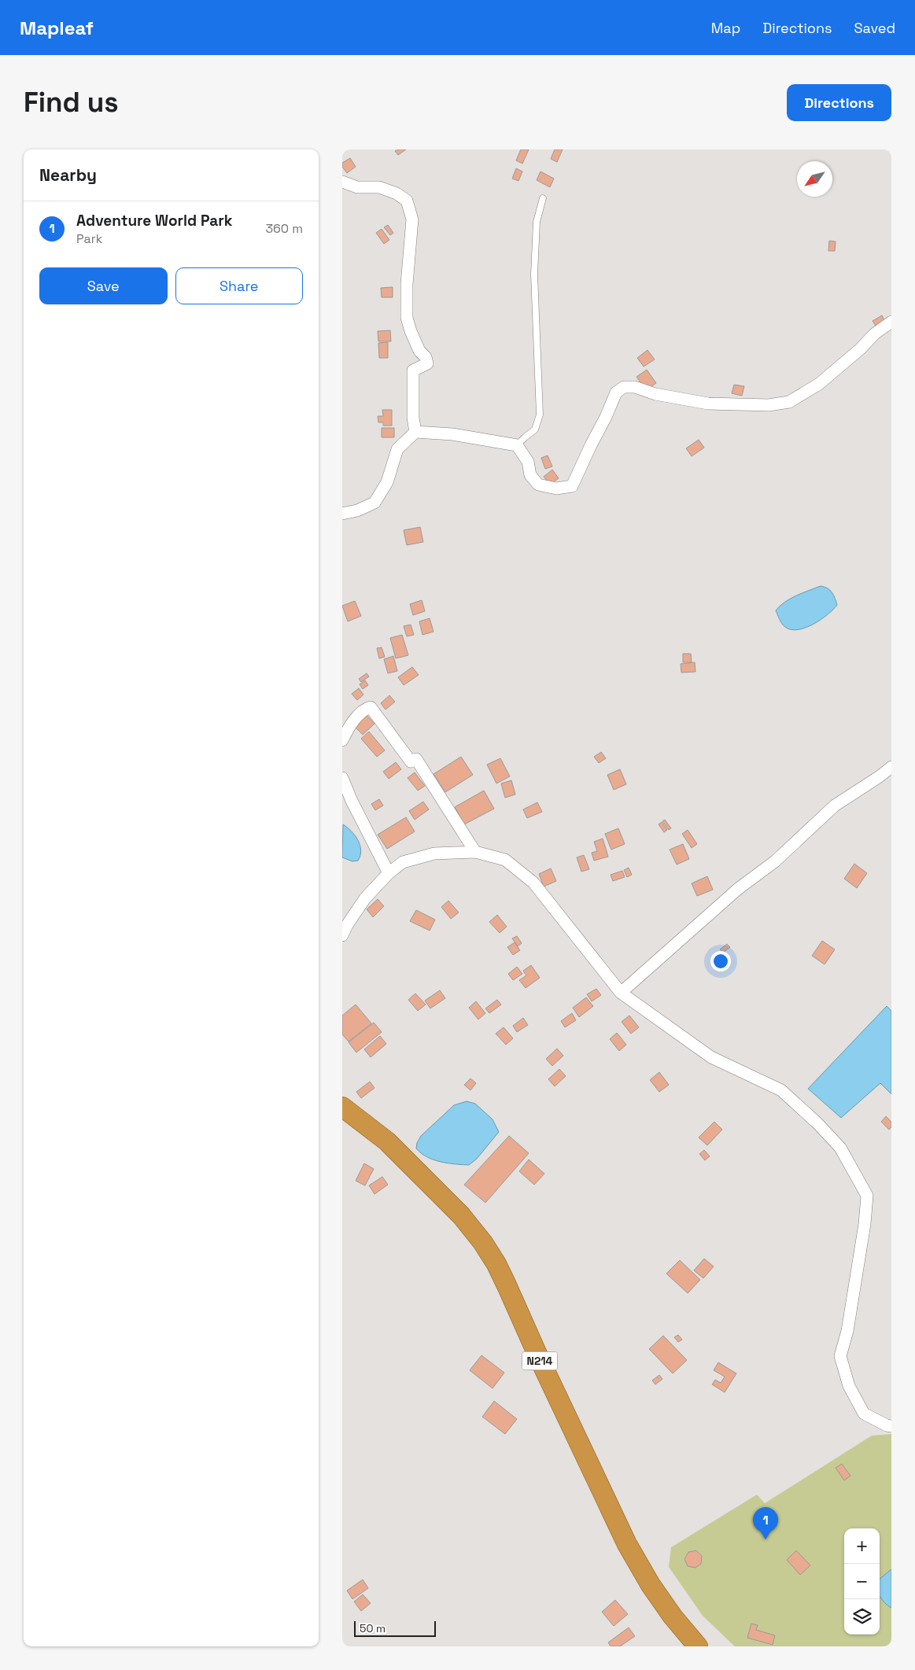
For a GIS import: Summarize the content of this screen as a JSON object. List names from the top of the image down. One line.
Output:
{"streets":{"highway":["N214"]},"scale_bar":"50 m","north":"bottom left","page":{"header":"Mapleaf","nav":["Map","Directions","Saved"],"buttons":["Directions",["Save","Share"]],"title":"Find us","heading":"Nearby","list":[{"mark":"1","name":"Adventure World Park","note":"Park","value":"360 m"}],"pins":"1","map_buttons":["+","−"],"scale":"50 m"}}
